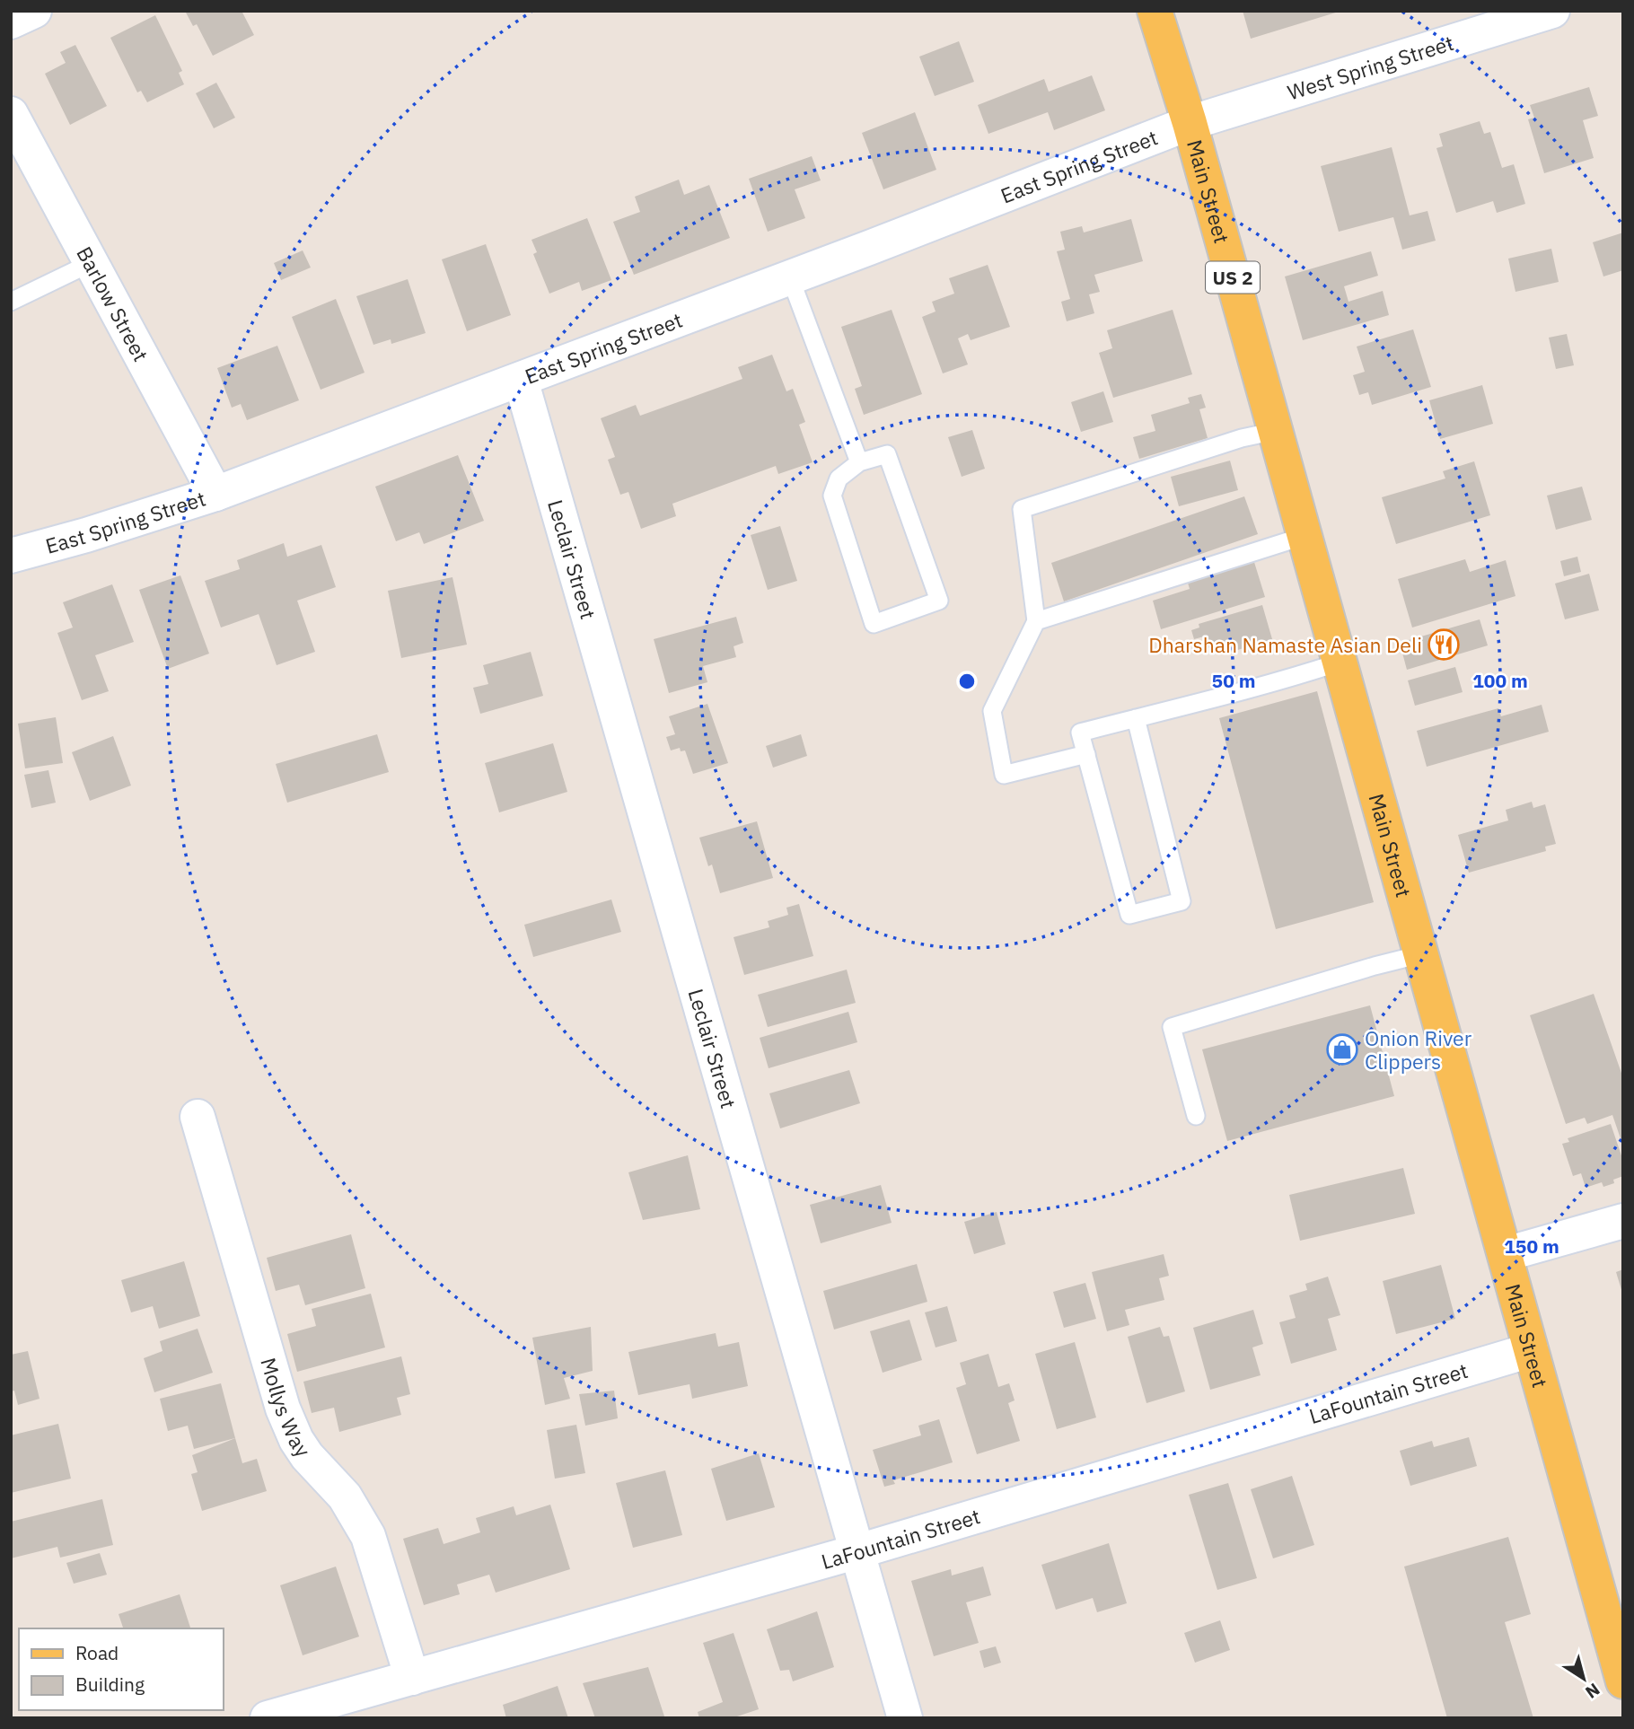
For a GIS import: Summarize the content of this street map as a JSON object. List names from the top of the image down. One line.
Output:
{"streets":{"main road":["Main Street","US 2"],"street":["West Spring Street","East Spring Street","Barlow Street","Leclair Street","LaFountain Street","Mollys Way"]},"crossings":[["West Spring Street","East Spring Street"],["West Spring Street","Main Street"],["East Spring Street","Main Street"],["East Spring Street","Barlow Street"],["East Spring Street","Leclair Street"],["Main Street","LaFountain Street"],["Leclair Street","LaFountain Street"],["LaFountain Street","Mollys Way"]],"places":{"restaurant":["Dharshan Namaste Asian Deli"],"shop":["Onion River Clippers"]},"legend":["Road","Building"],"north":"bottom right","rings":["50 m","100 m","150 m"]}
